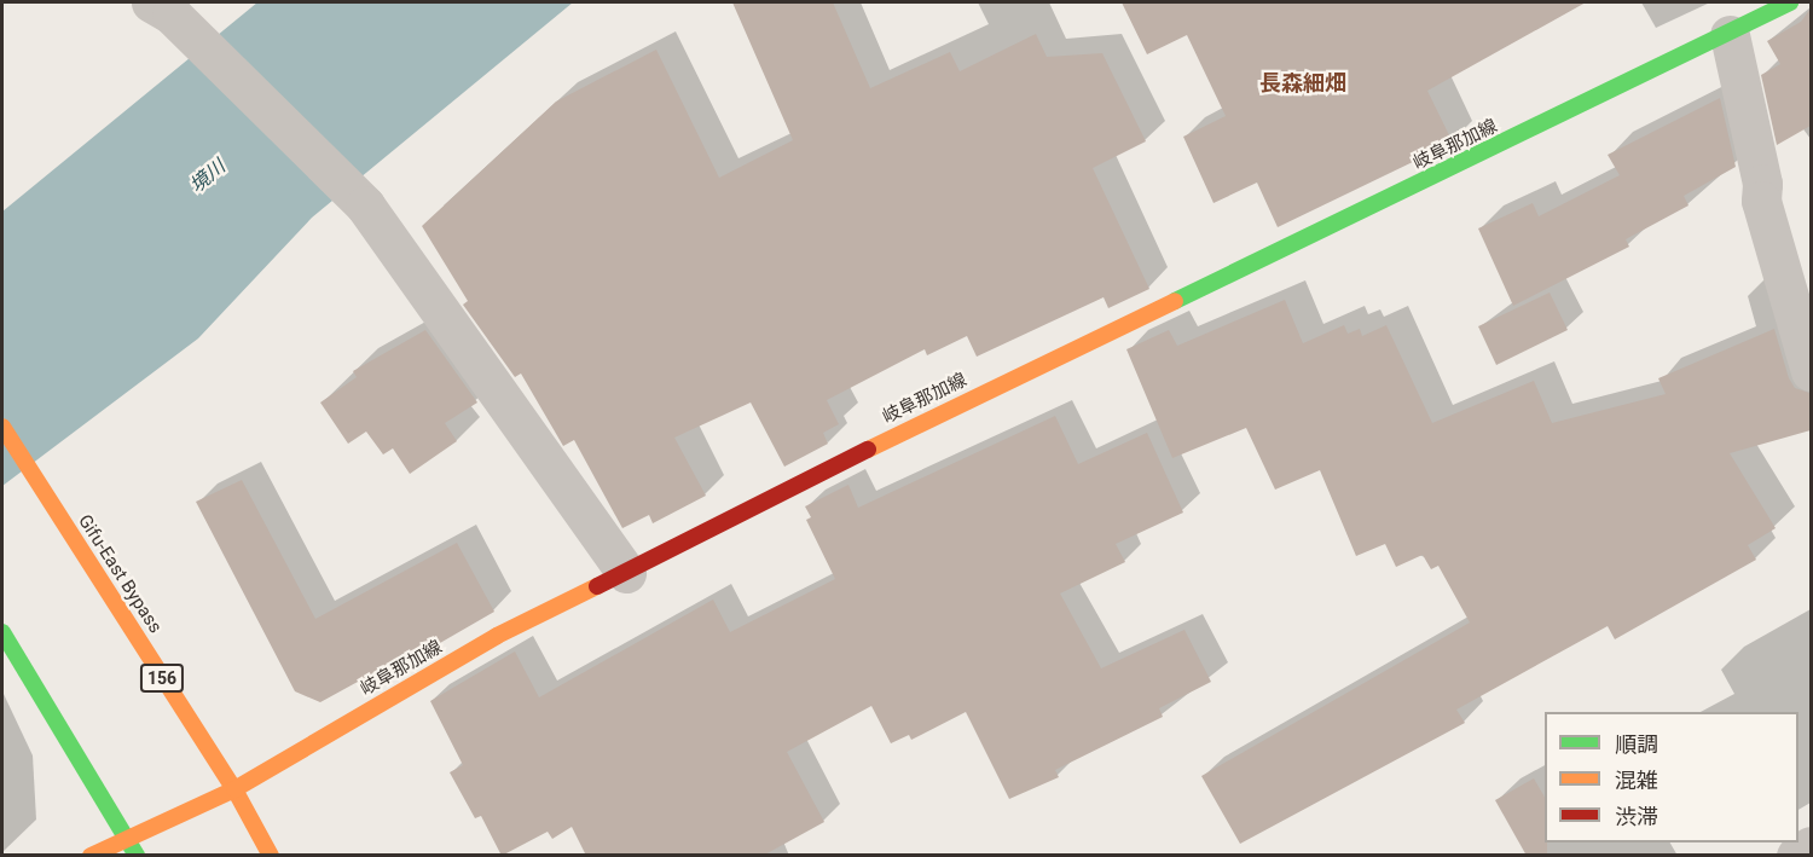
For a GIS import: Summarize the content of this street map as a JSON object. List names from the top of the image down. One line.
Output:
{"streets":{"main road":["岐阜那加線","Gifu-East Bypass","156"]},"crossings":[["岐阜那加線","Gifu-East Bypass"]],"districts":["長森細畑"],"water":["境川"],"legend":["順調","混雑","渋滞"]}
